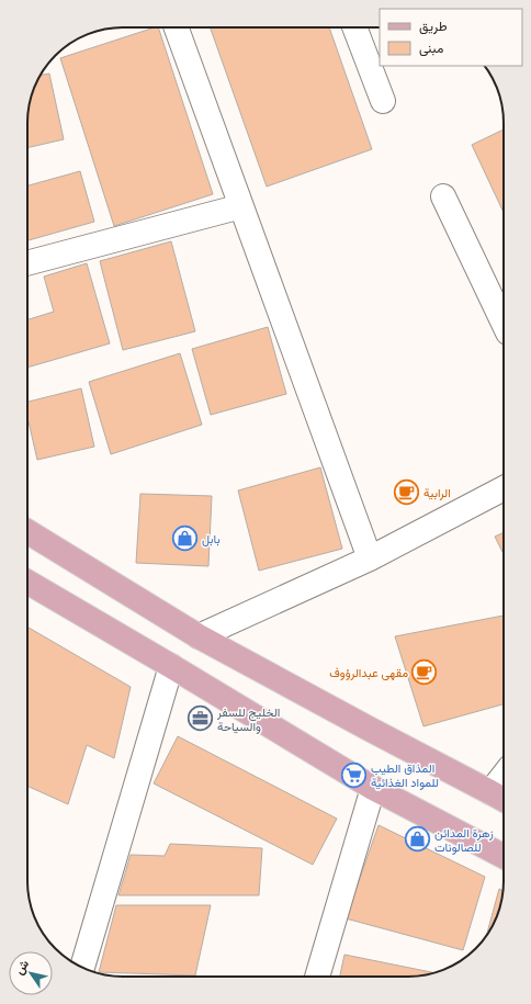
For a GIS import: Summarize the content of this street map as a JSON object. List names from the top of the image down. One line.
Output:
{"places":{"cafe":["الرابية","مقهى عبدالرؤوف"],"shop":["بابل","زهرة المدائن للصالونات"],"office":["الخليج للسفر والسياحة"],"supermarket":["المذاق الطيب للمواد الغذائية"]},"legend":["طريق","مبنى"],"north":"top left"}
